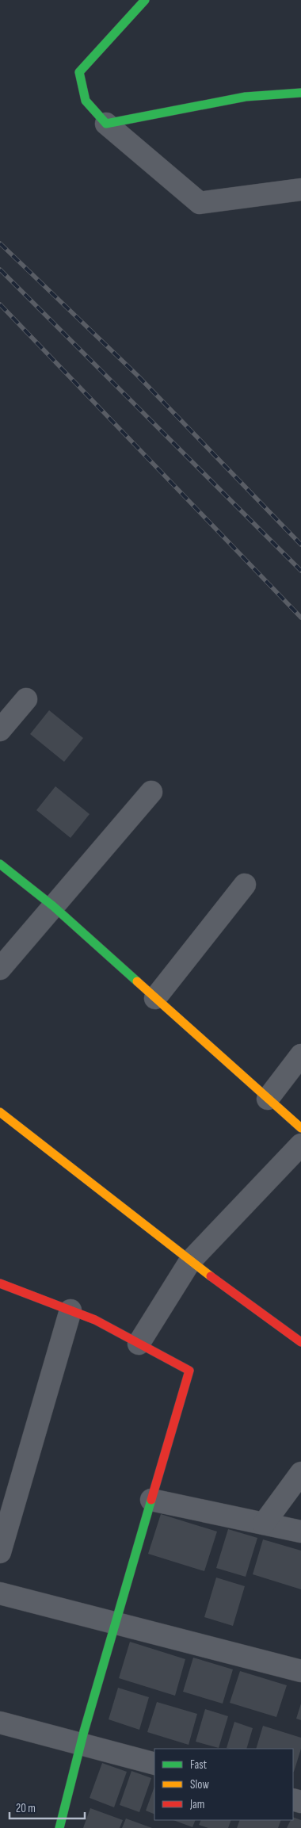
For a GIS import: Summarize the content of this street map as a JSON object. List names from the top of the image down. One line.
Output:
{"legend":["Fast","Slow","Jam"],"scale_bar":"20 m"}
